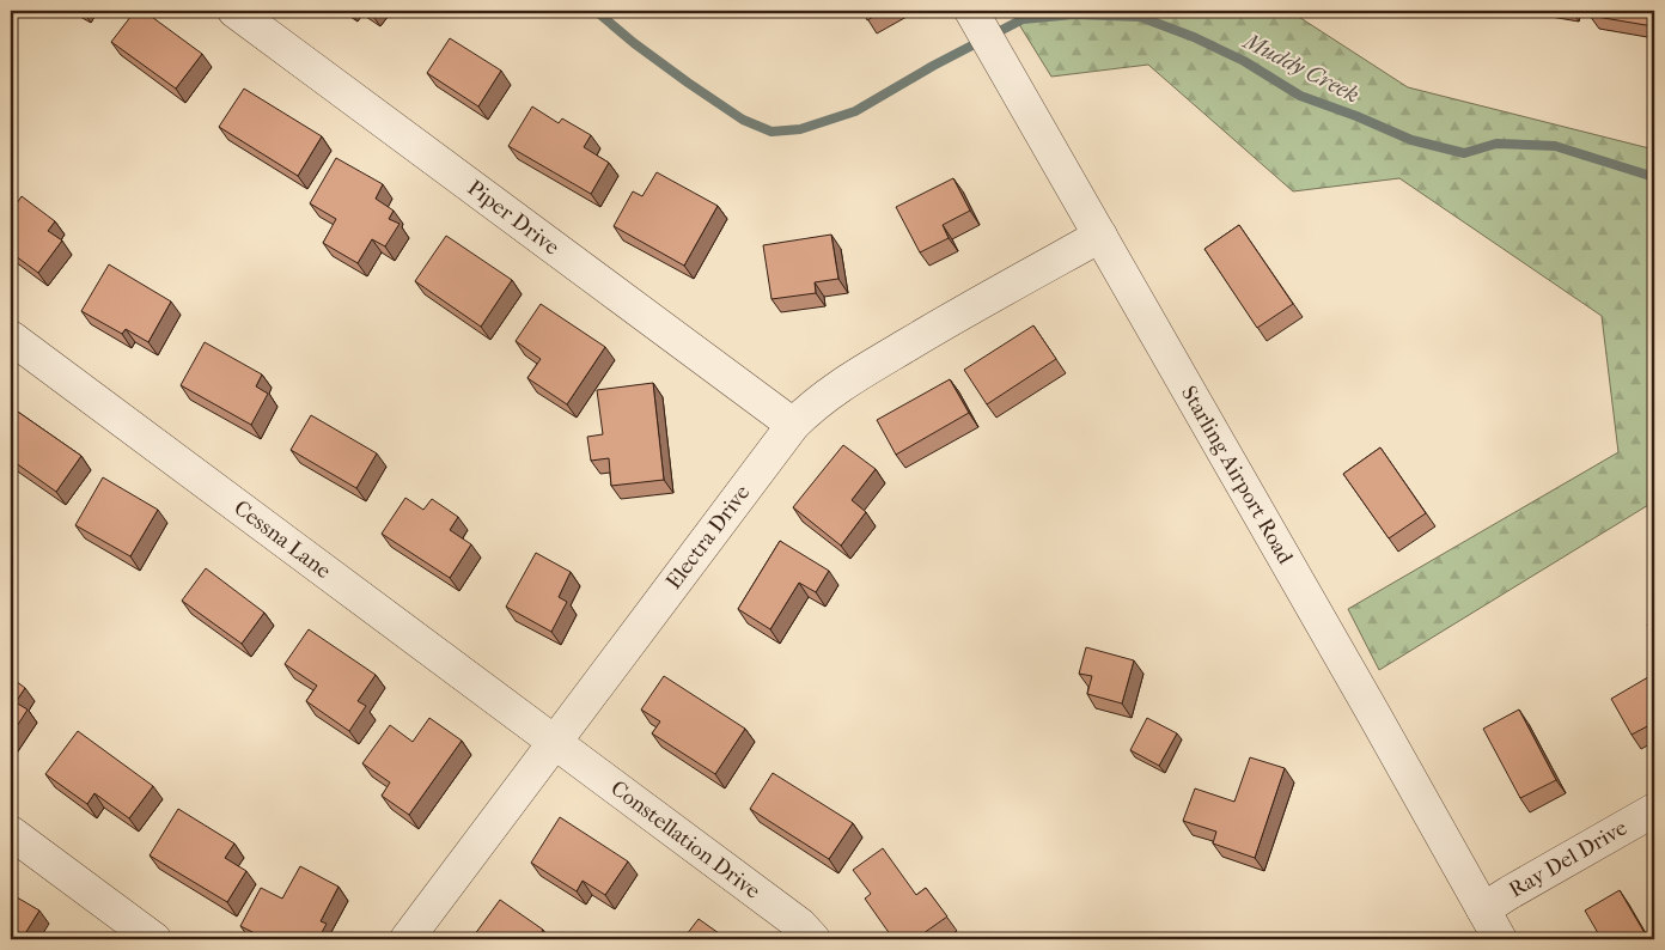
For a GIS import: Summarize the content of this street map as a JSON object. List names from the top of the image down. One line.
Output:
{"streets":{"street":["Piper Drive","Starling Airport Road","Electra Drive","Cessna Lane","Constellation Drive","Ray Del Drive"]},"crossings":[["Piper Drive","Electra Drive"],["Starling Airport Road","Electra Drive"],["Starling Airport Road","Ray Del Drive"],["Electra Drive","Cessna Lane"],["Electra Drive","Constellation Drive"],["Cessna Lane","Constellation Drive"]],"water":["Muddy Creek"]}
